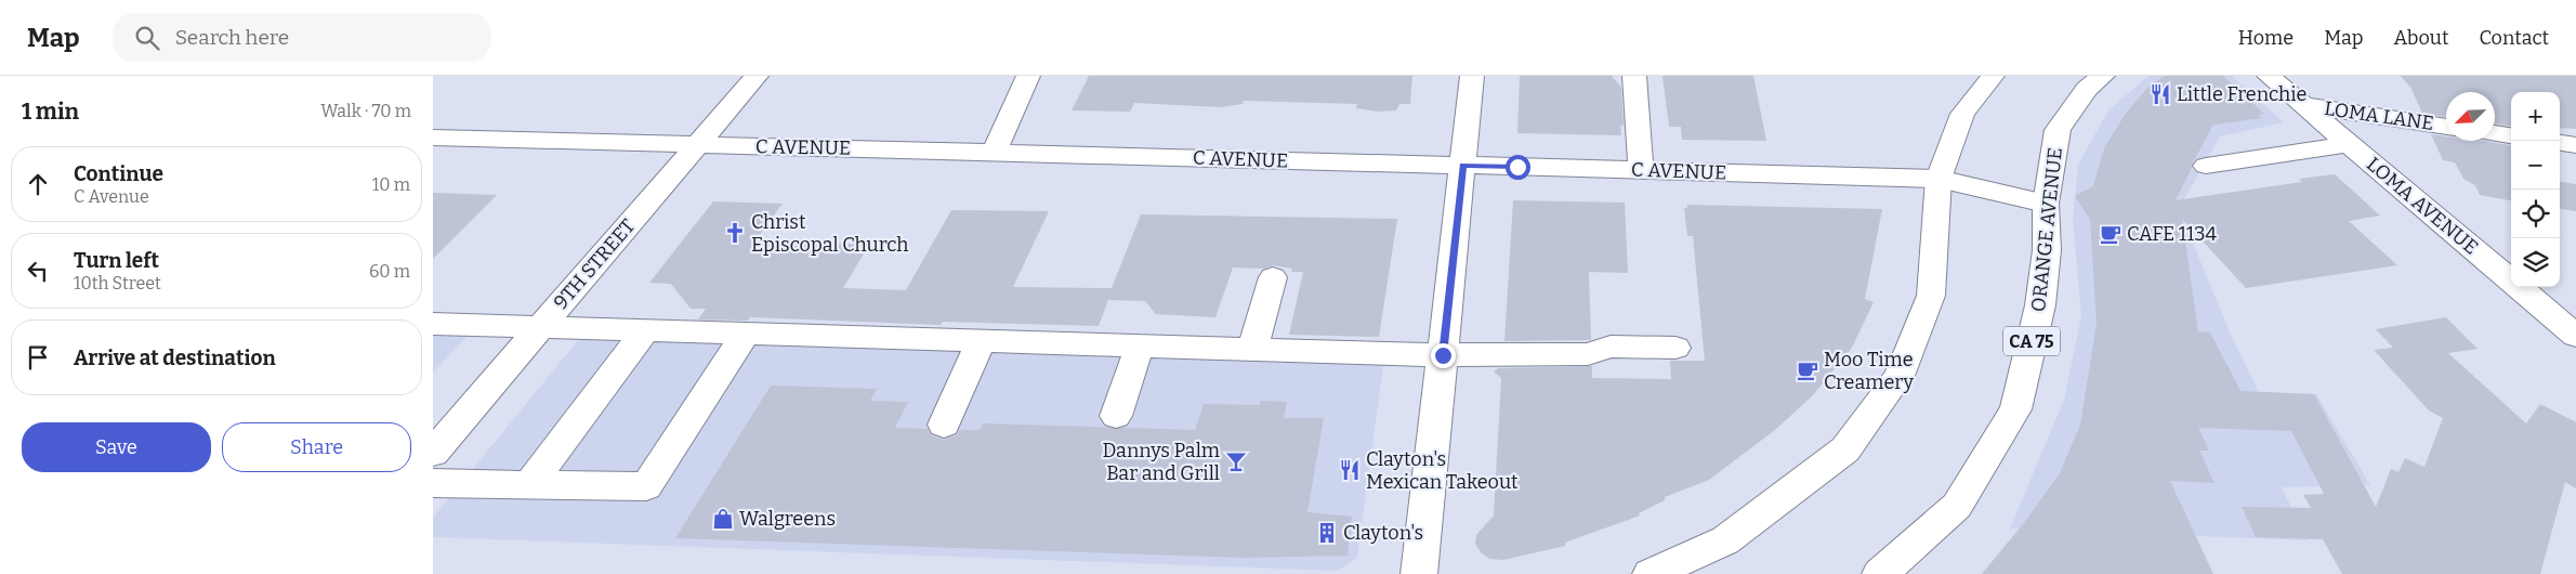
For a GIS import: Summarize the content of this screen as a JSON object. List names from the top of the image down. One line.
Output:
{"streets":{"main road":["LOMA LANE","C AVENUE","LOMA AVENUE","ORANGE AVENUE","9TH STREET","CA 75"]},"crossings":[["LOMA LANE","LOMA AVENUE"],["C AVENUE","ORANGE AVENUE"],["C AVENUE","9TH STREET"]],"places":{"restaurant":["Little Frenchie","Clayton's Mexican Takeout"],"church":["Christ Episcopal Church"],"cafe":["CAFE 1134","Moo Time Creamery"],"bar":["Dannys Palm Bar and Grill"],"shop":["Walgreens"],"building":["Clayton's"]},"north":"bottom left","page":{"header":"Map","search":"Search here","nav":["Home","Map","About","Contact"],"heading":["1 min","Walk · 70 m"],"map_buttons":["+","−"],"list":[["Continue","C Avenue","10 m"],["Turn left","10th Street","60 m"],"Arrive at destination"],"buttons":["Save","Share"]}}
